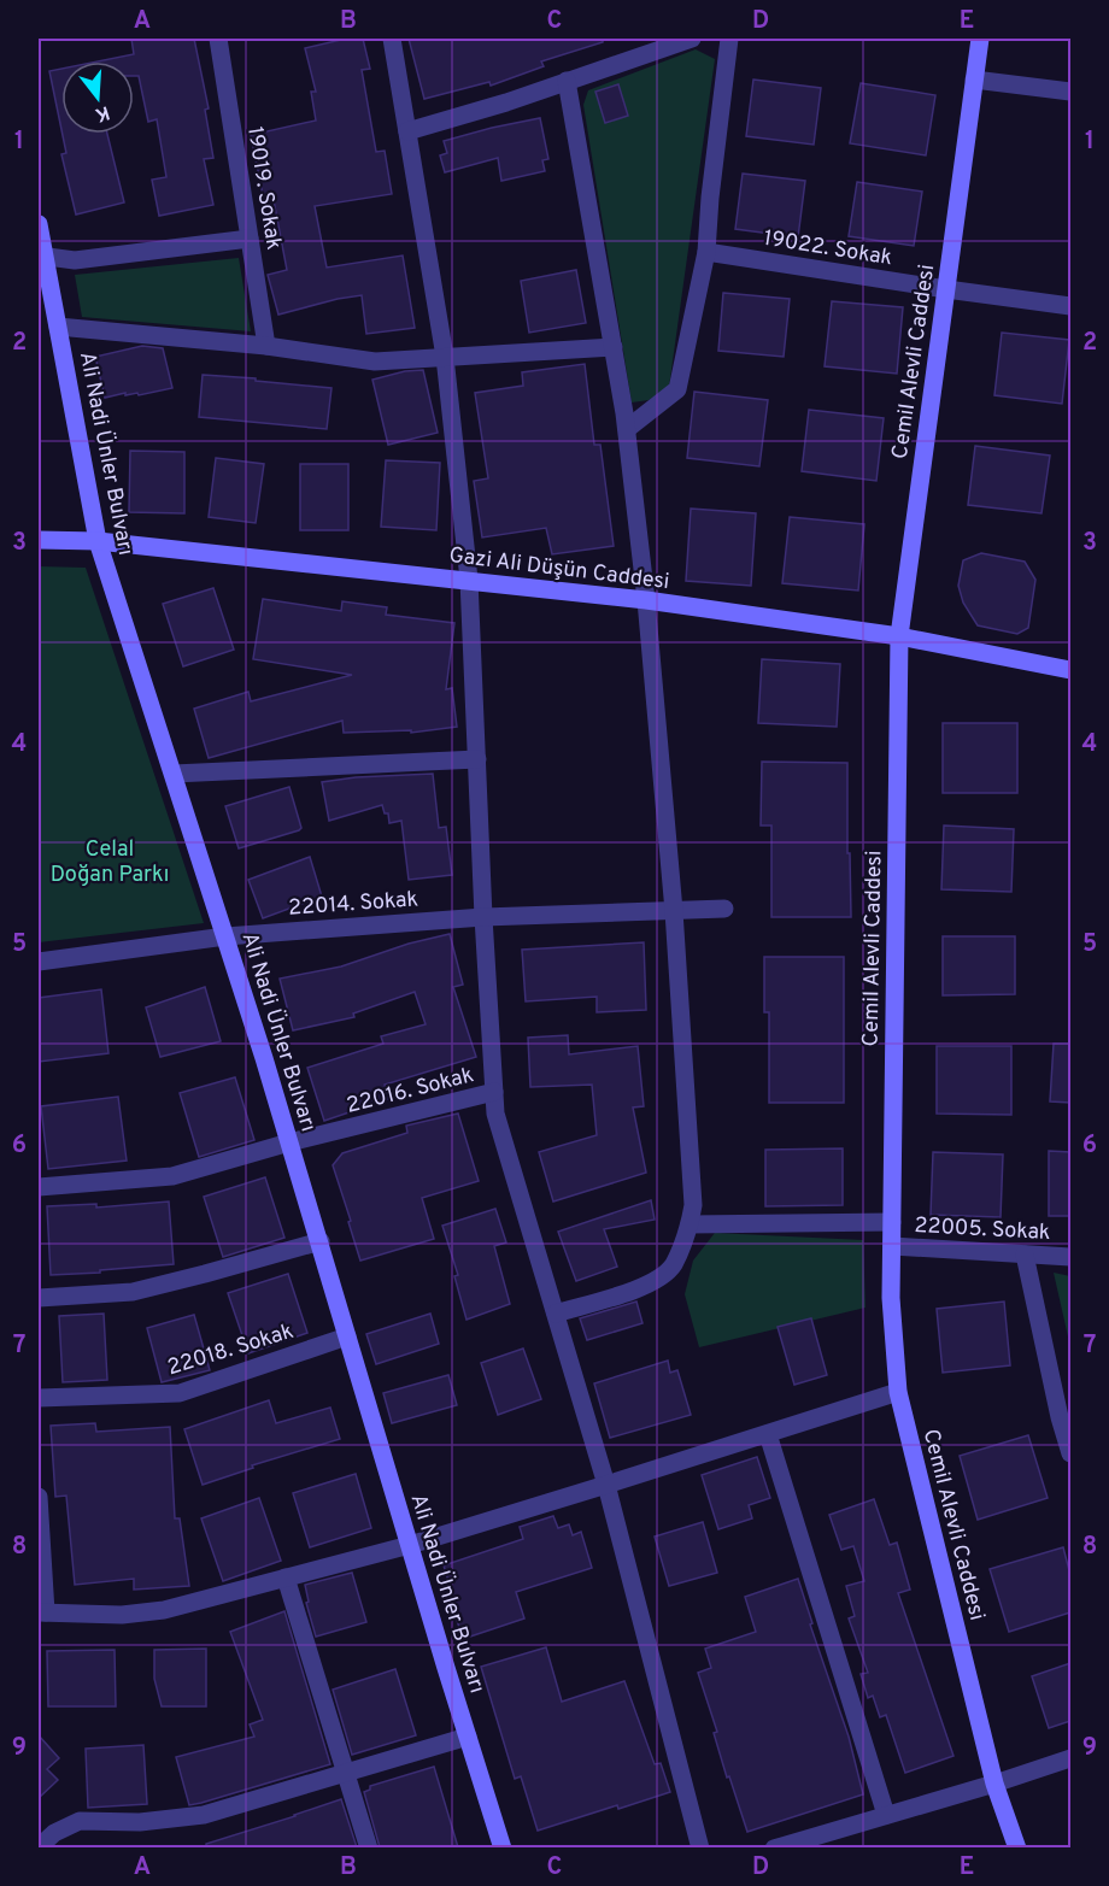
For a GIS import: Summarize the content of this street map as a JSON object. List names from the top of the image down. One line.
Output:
{"streets":{"street":["19019. Sokak","19022. Sokak","Cemil Alevli Caddesi","Ali Nadi Ünler Bulvarı","Gazi Ali Düşün Caddesi","22014. Sokak","22016. Sokak","22005. Sokak","22018. Sokak"]},"crossings":[["19022. Sokak","Cemil Alevli Caddesi"],["Cemil Alevli Caddesi","Gazi Ali Düşün Caddesi"],["Cemil Alevli Caddesi","22005. Sokak"],["Ali Nadi Ünler Bulvarı","Gazi Ali Düşün Caddesi"],["Ali Nadi Ünler Bulvarı","22014. Sokak"],["Ali Nadi Ünler Bulvarı","22016. Sokak"],["Ali Nadi Ünler Bulvarı","22018. Sokak"]],"parks":["Celal Doğan Parkı"],"north":"bottom","grid":{"columns":["A","B","C","D","E"],"rows":["1","2","3","4","5","6","7","8","9"]}}
